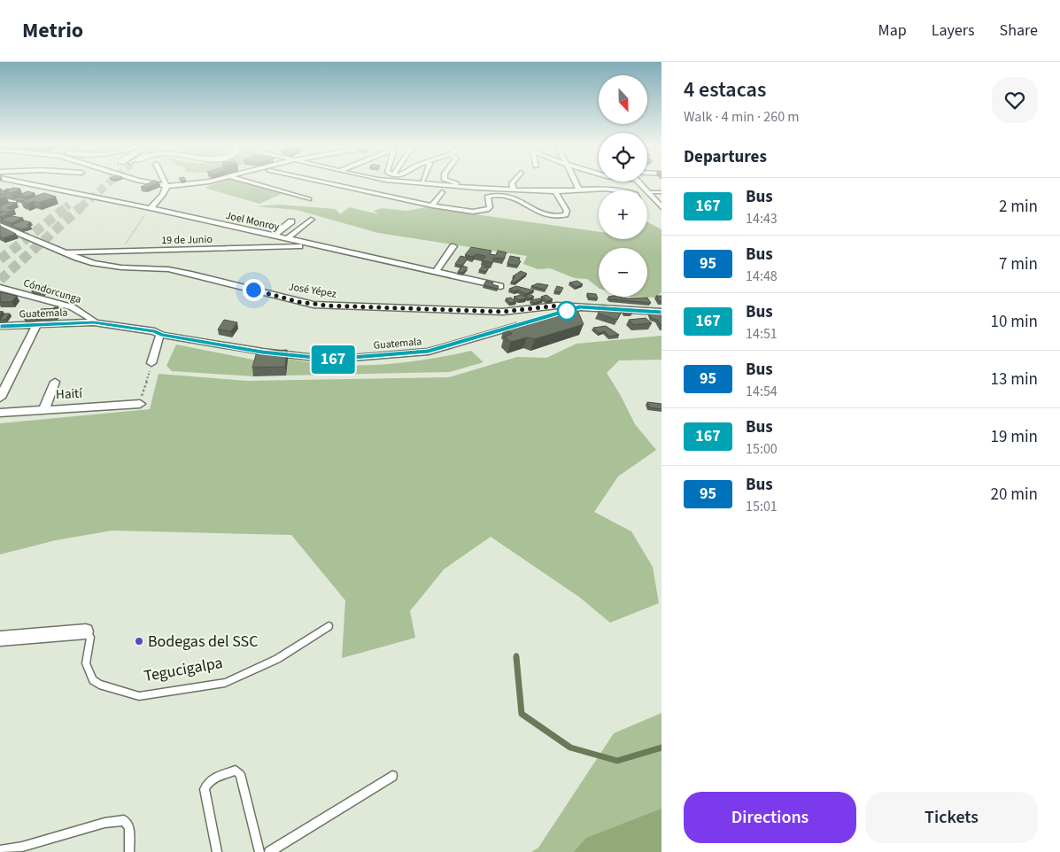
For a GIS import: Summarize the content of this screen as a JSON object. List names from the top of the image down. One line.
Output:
{"streets":{"street":["Joel Monroy","19 de Junio","José Yépez","Cóndorcunga","Guatemala","Haití","Tegucigalpa"]},"crossings":[["Joel Monroy","19 de Junio"],["19 de Junio","José Yépez"],["Cóndorcunga","Guatemala"]],"places":["Bodegas del SSC"],"lines":["bus line 167"],"north":"bottom","page":{"header":"Metrio","nav":["Map","Layers","Share"],"on_map":"167","heading":[["4 estacas","Walk · 4 min · 260 m"],"Departures"],"map_buttons":["+","−"],"list":[{"mark":"167","name":"Bus","note":"14:43","value":"2 min"},{"mark":"95","name":"Bus","note":"14:48","value":"7 min"},{"mark":"167","name":"Bus","note":"14:51","value":"10 min"},{"mark":"95","name":"Bus","note":"14:54","value":"13 min"},{"mark":"167","name":"Bus","note":"15:00","value":"19 min"},{"mark":"95","name":"Bus","note":"15:01","value":"20 min"}],"buttons":["Directions","Tickets"]}}
